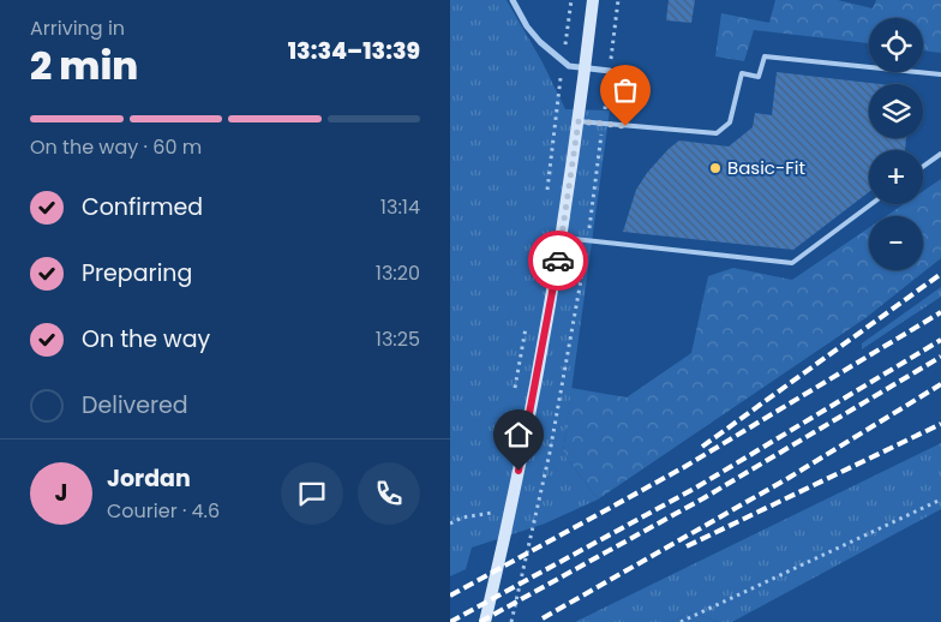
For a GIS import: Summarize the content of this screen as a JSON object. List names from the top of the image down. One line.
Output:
{"places":["Basic-Fit"],"page":{"heading":["2 min","Arriving in","13:34–13:39"],"panel":["Jordan","Courier · 4.6"],"map_buttons":["+","−"],"bar":"On the way · 60 m","list":[["Confirmed","13:14"],["Preparing","13:20"],["On the way","13:25"],"Delivered"],"round":"J"}}
